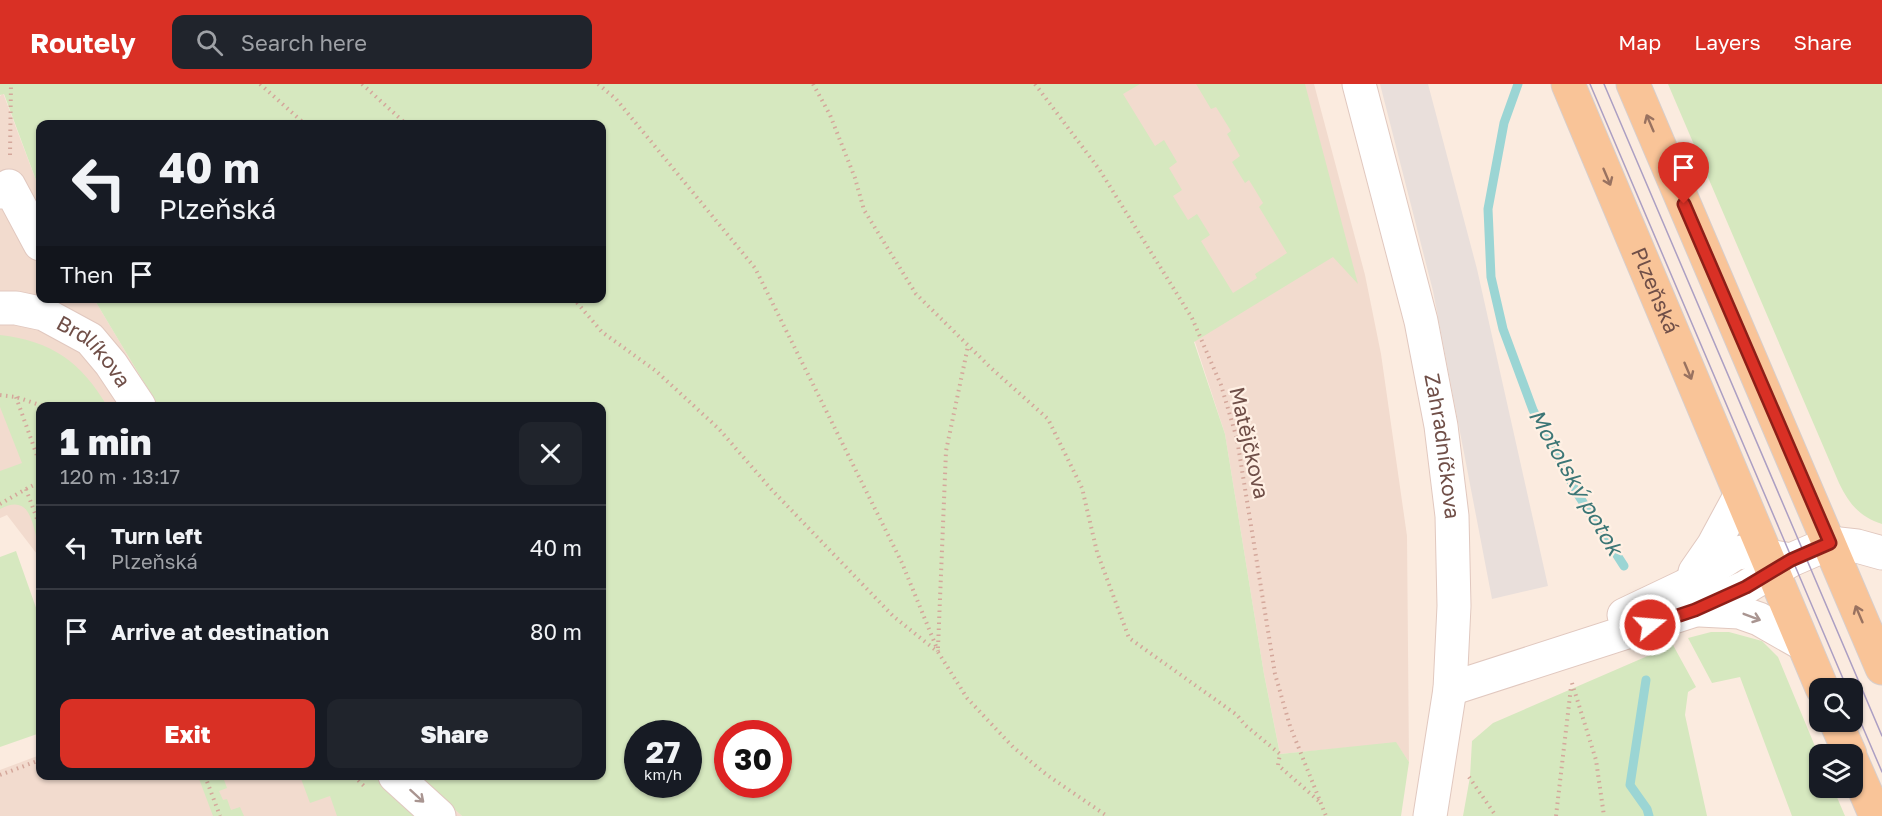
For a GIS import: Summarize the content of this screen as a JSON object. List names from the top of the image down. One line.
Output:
{"streets":{"main road":["Plzeňská"],"street":["Brdlíkova","Zahradníčkova"],"path":["Matějčkova"]},"water":["Motolský potok"],"page":{"header":"Routely","search":"Search here","nav":["Map","Layers","Share"],"turn":["40 m","Plzeňská"],"then":"Then","heading":["1 min","120 m · 13:17"],"list":[{"name":"Turn left","note":"Plzeňská","value":"40 m"},{"name":"Arrive at destination","value":"80 m"}],"buttons":["Exit","Share"],"speed":"27 km/h","limit":"30"}}
